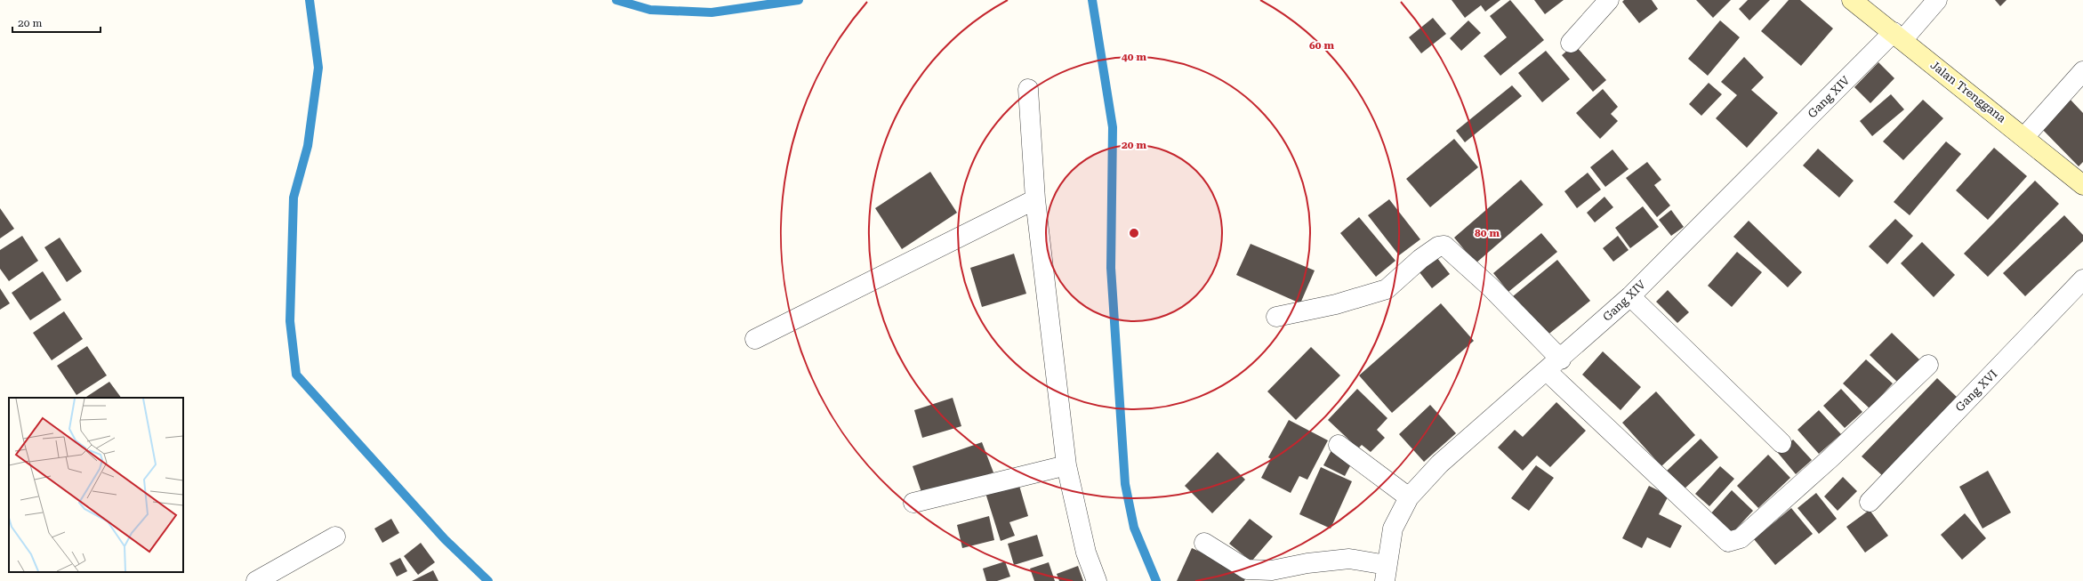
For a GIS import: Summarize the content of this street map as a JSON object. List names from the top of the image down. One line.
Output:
{"streets":{"main road":["Jalan Trenggana"],"street":["Gang XIV","Gang XVI"]},"crossings":[["Jalan Trenggana","Gang XIV"]],"scale_bar":"20 m","rings":["60 m","40 m","20 m","80 m"]}
